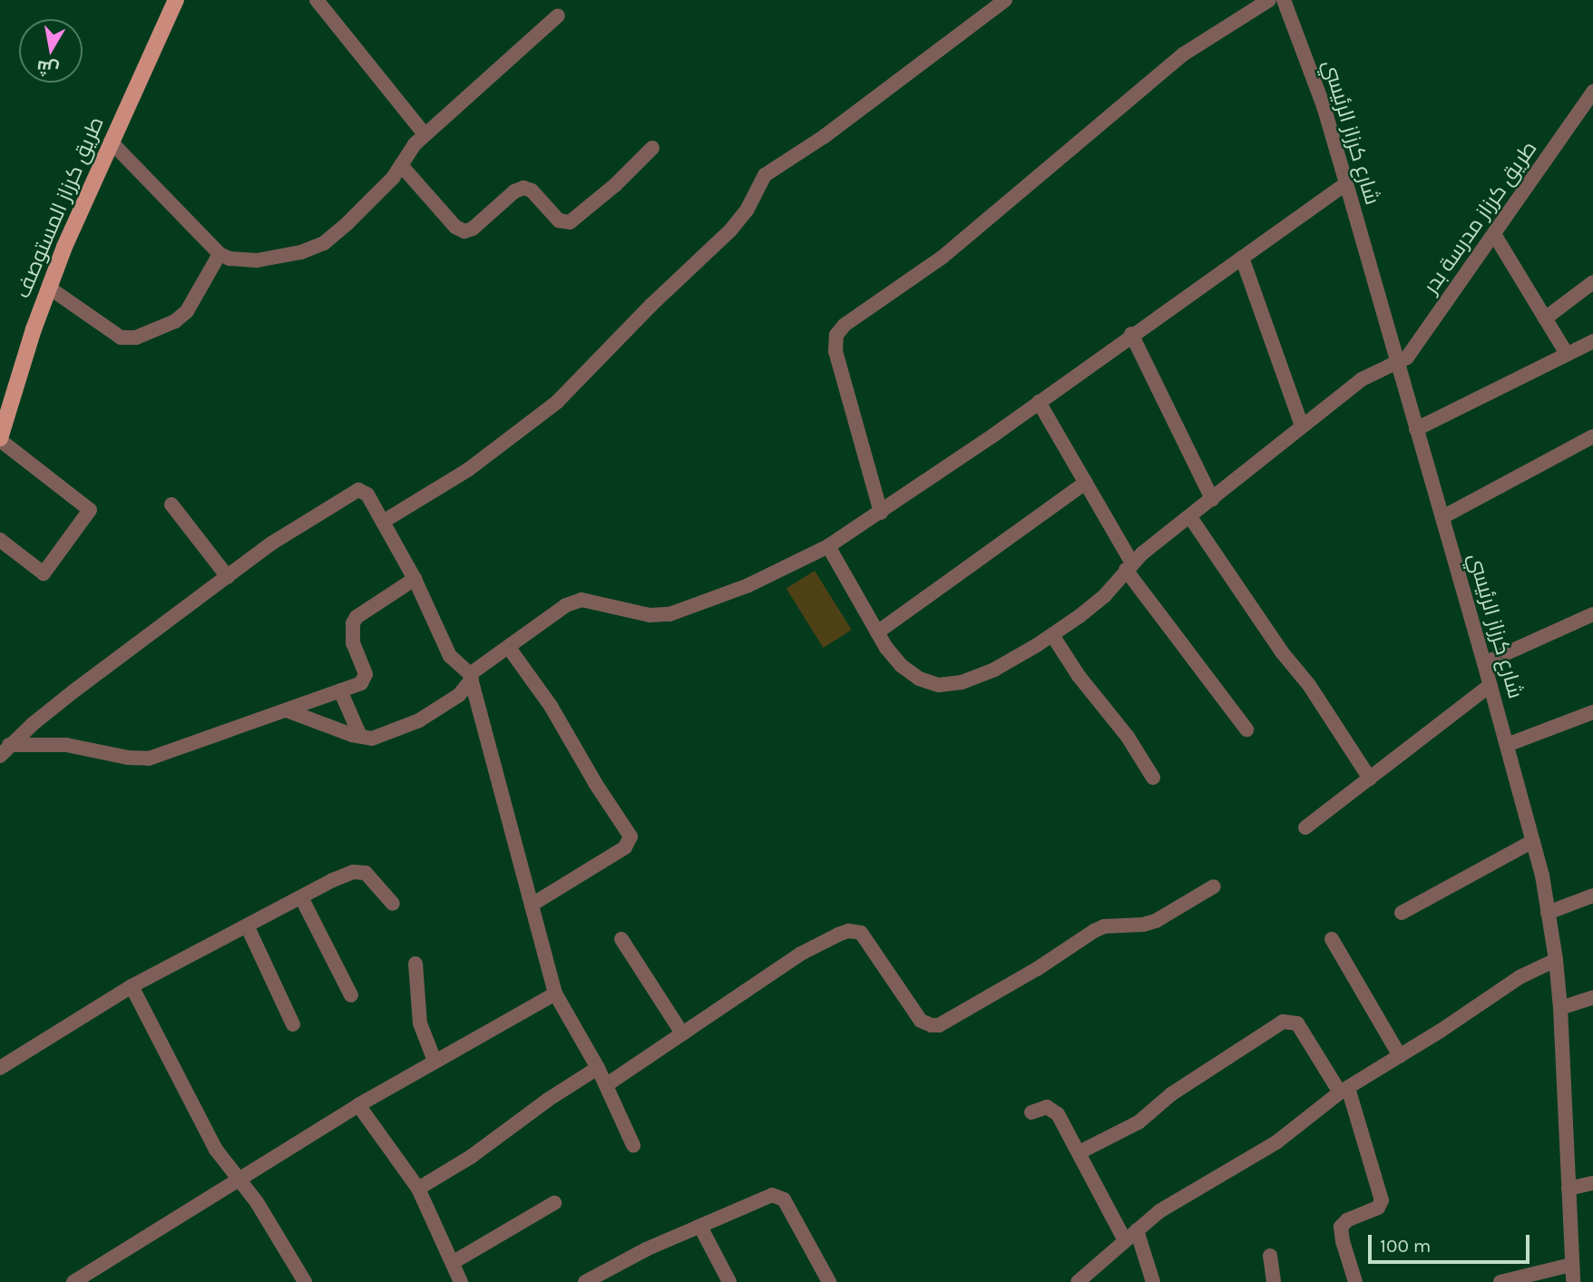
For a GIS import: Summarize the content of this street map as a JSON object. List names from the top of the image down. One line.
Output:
{"streets":{"main road":["طريق كرزاز المستوصف"],"street":["شارع كرزاز الرئيسي","طريق كرزاز مدرسة بدر"]},"crossings":[["شارع كرزاز الرئيسي","طريق كرزاز مدرسة بدر"]],"scale_bar":"100 m","north":"bottom"}
